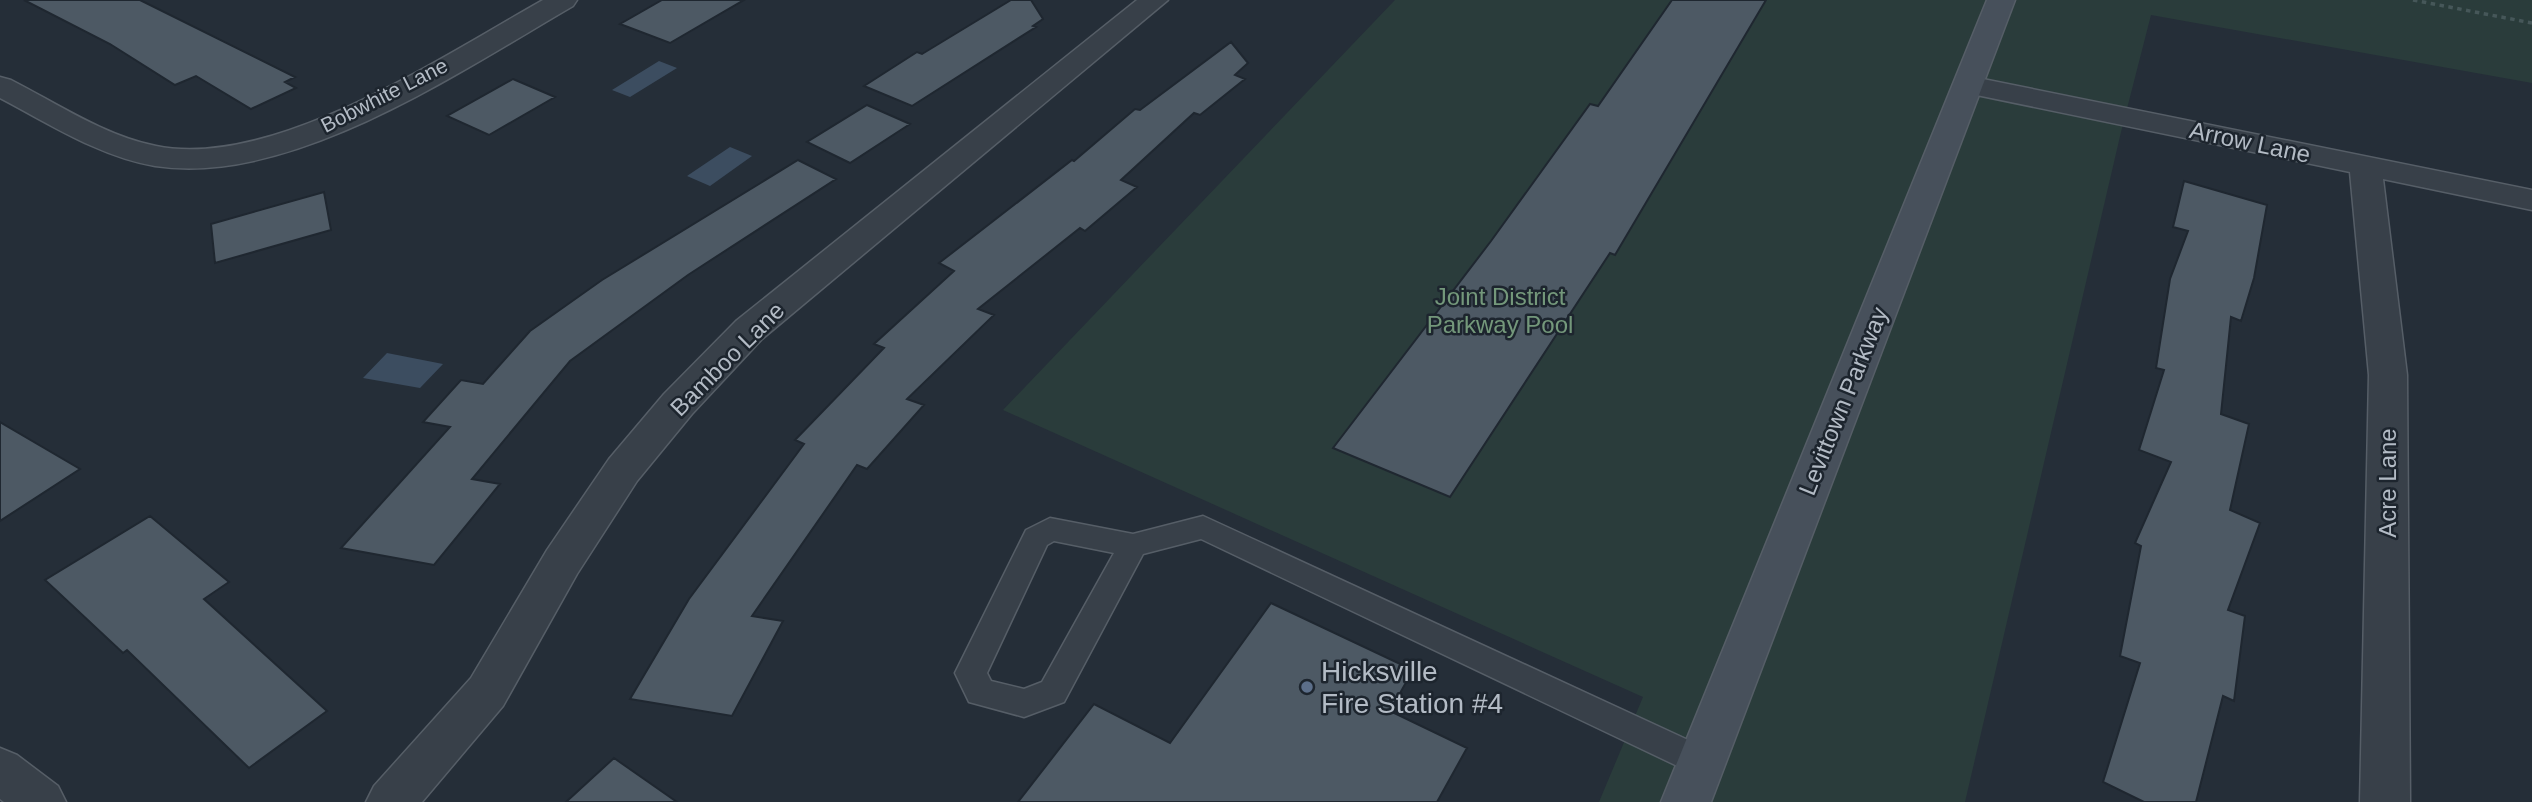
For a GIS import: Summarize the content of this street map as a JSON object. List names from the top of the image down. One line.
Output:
{"streets":{"street":["Bobwhite Lane","Arrow Lane","Bamboo Lane","Levittown Parkway","Acre Lane"]},"crossings":[["Arrow Lane","Levittown Parkway"],["Arrow Lane","Acre Lane"]],"parks":["Joint District Parkway Pool"],"places":["Hicksville Fire Station #4"]}
